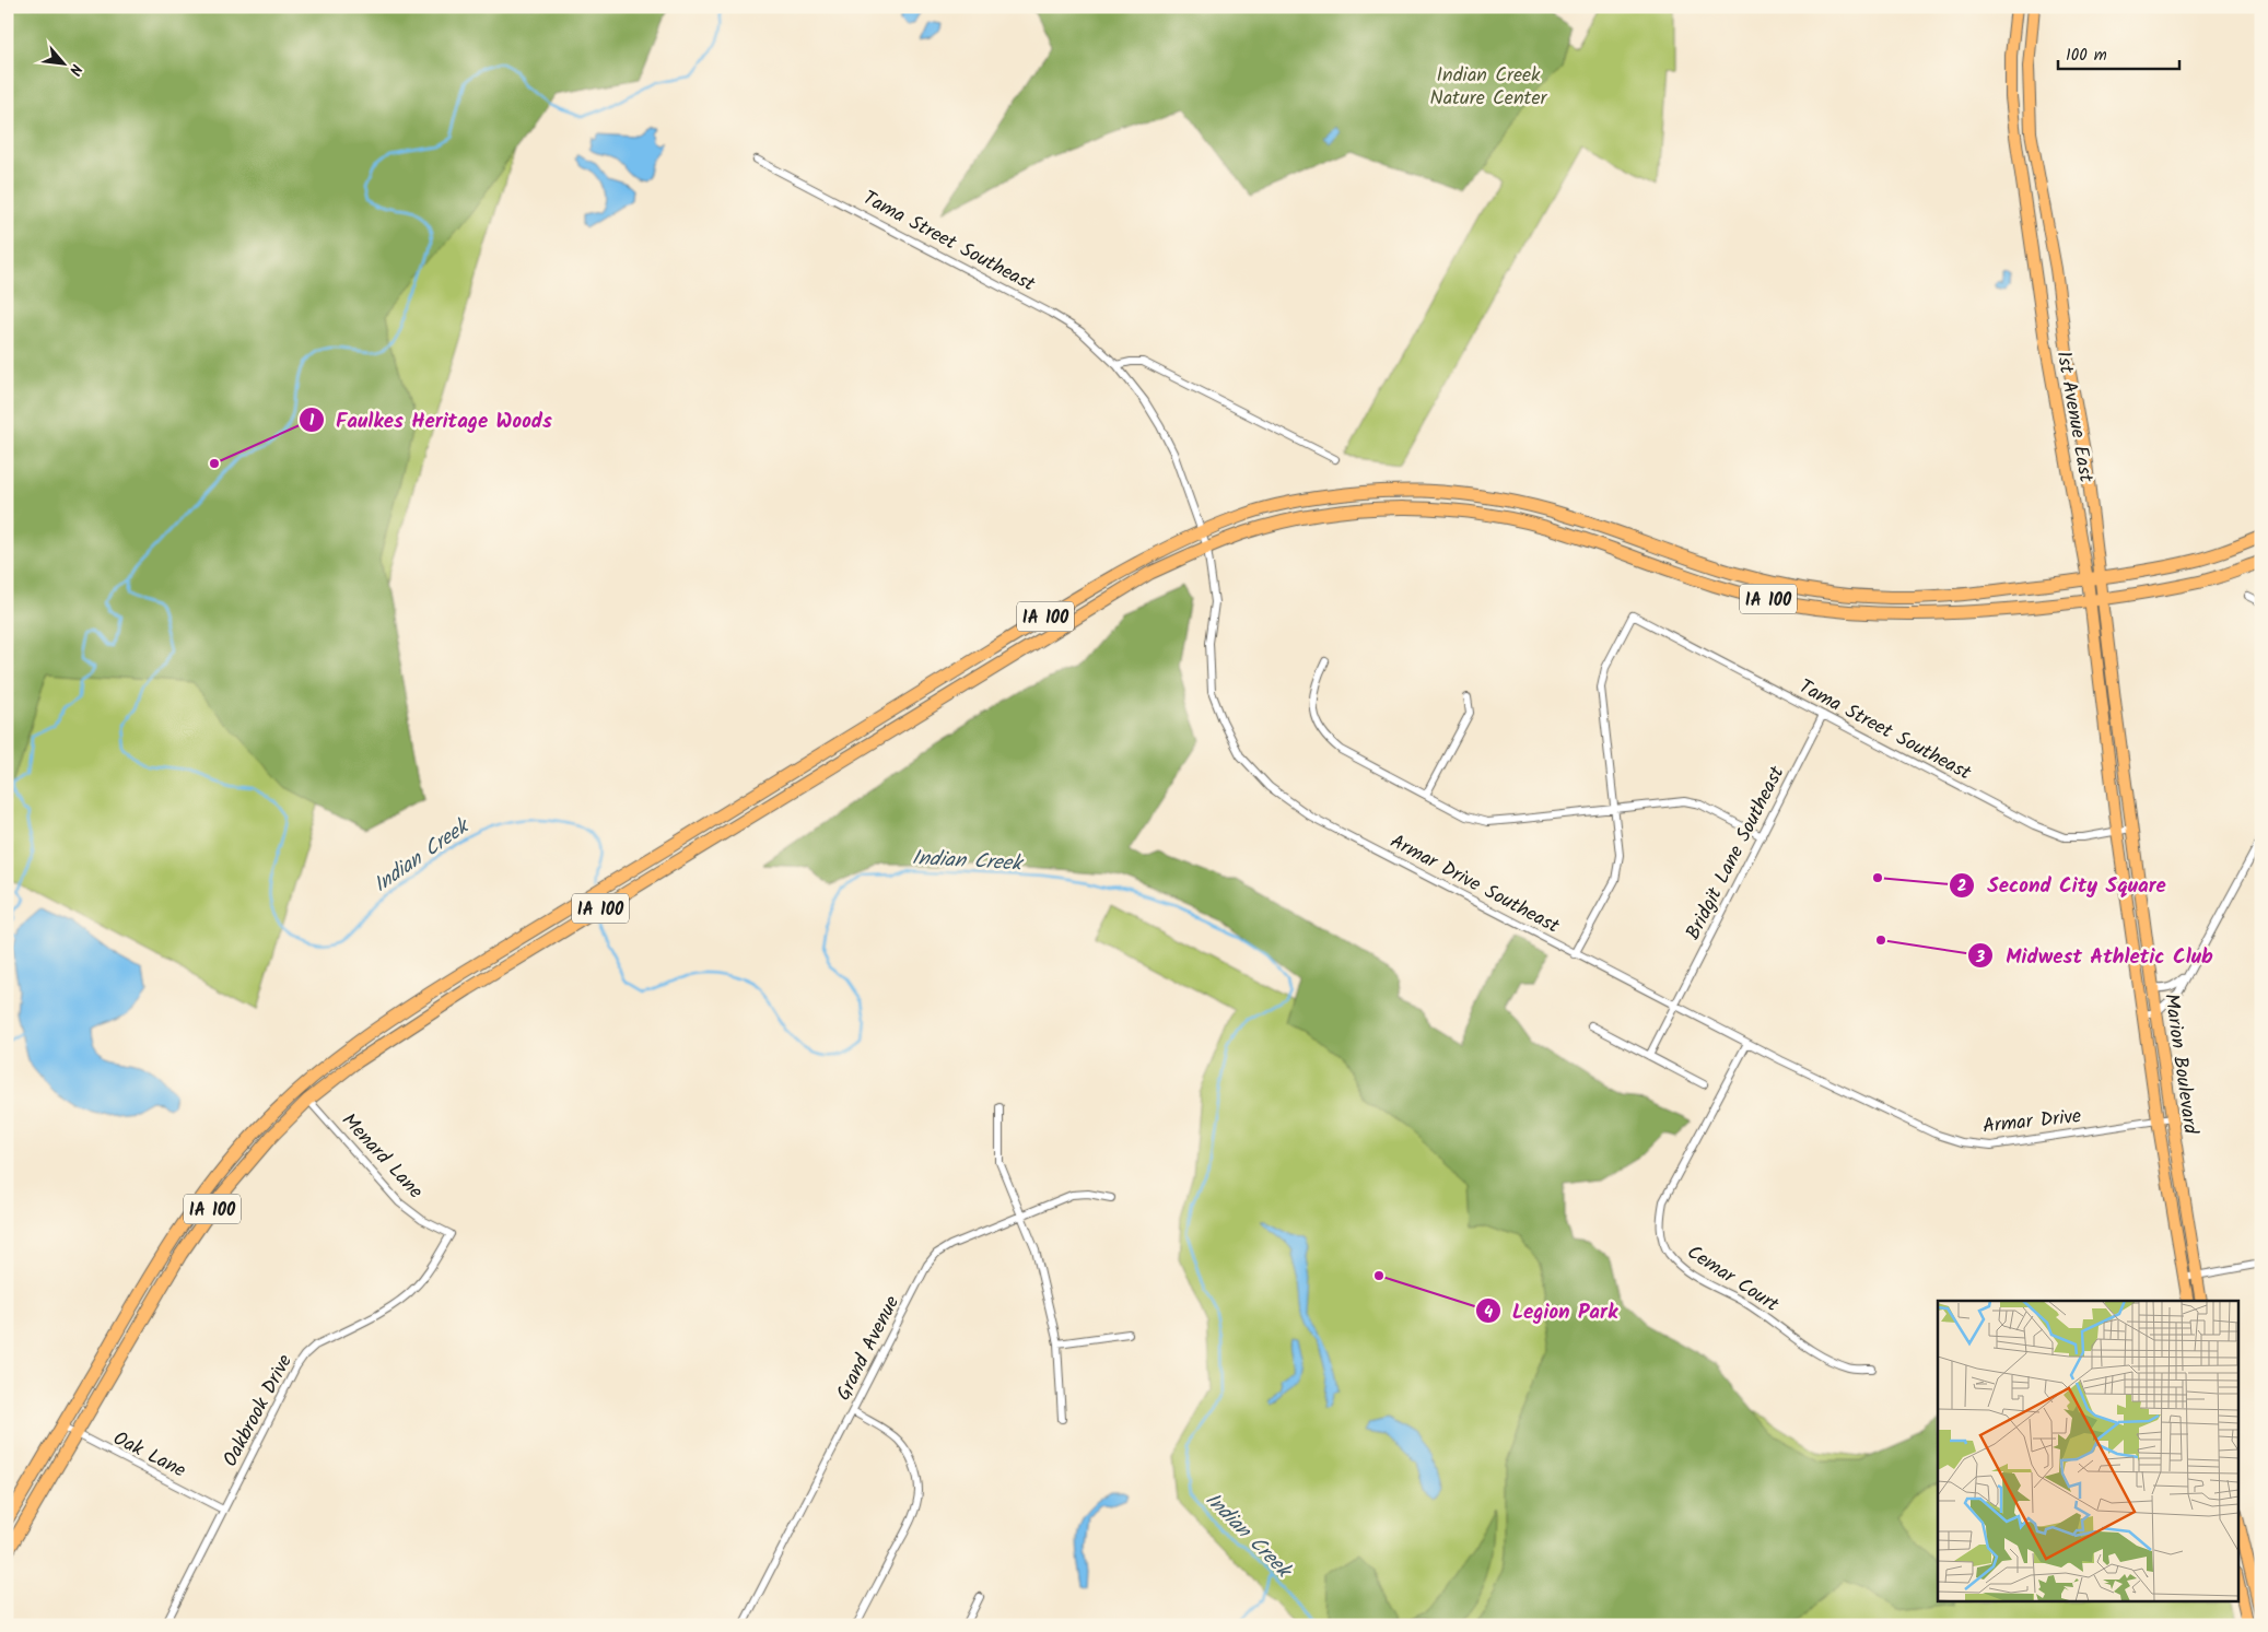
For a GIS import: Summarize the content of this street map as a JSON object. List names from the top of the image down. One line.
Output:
{"streets":{"highway":["IA 100"],"main road":["1st Avenue East","Marion Boulevard"],"street":["Tama Street Southeast","Bridgit Lane Southeast","Armar Drive Southeast","Armar Drive","Menard Lane","Cemar Court","Grand Avenue","Oakbrook Drive","Oak Lane"]},"crossings":[["Tama Street Southeast","1st Avenue East"],["Tama Street Southeast","IA 100"],["Tama Street Southeast","Bridgit Lane Southeast"],["Tama Street Southeast","Armar Drive Southeast"],["Tama Street Southeast","Marion Boulevard"],["1st Avenue East","IA 100"],["1st Avenue East","Marion Boulevard"],["IA 100","Armar Drive Southeast"],["IA 100","Menard Lane"],["IA 100","Oak Lane"],["Bridgit Lane Southeast","Armar Drive Southeast"],["Armar Drive Southeast","Armar Drive"],["Armar Drive Southeast","Cemar Court"],["Marion Boulevard","Armar Drive"],["Menard Lane","Oakbrook Drive"],["Oakbrook Drive","Oak Lane"]],"water":["Indian Creek"],"parks":["Indian Creek Nature Center"],"places":["Faulkes Heritage Woods","Second City Square","Midwest Athletic Club","Legion Park"],"scale_bar":"100 m","north":"bottom right"}
